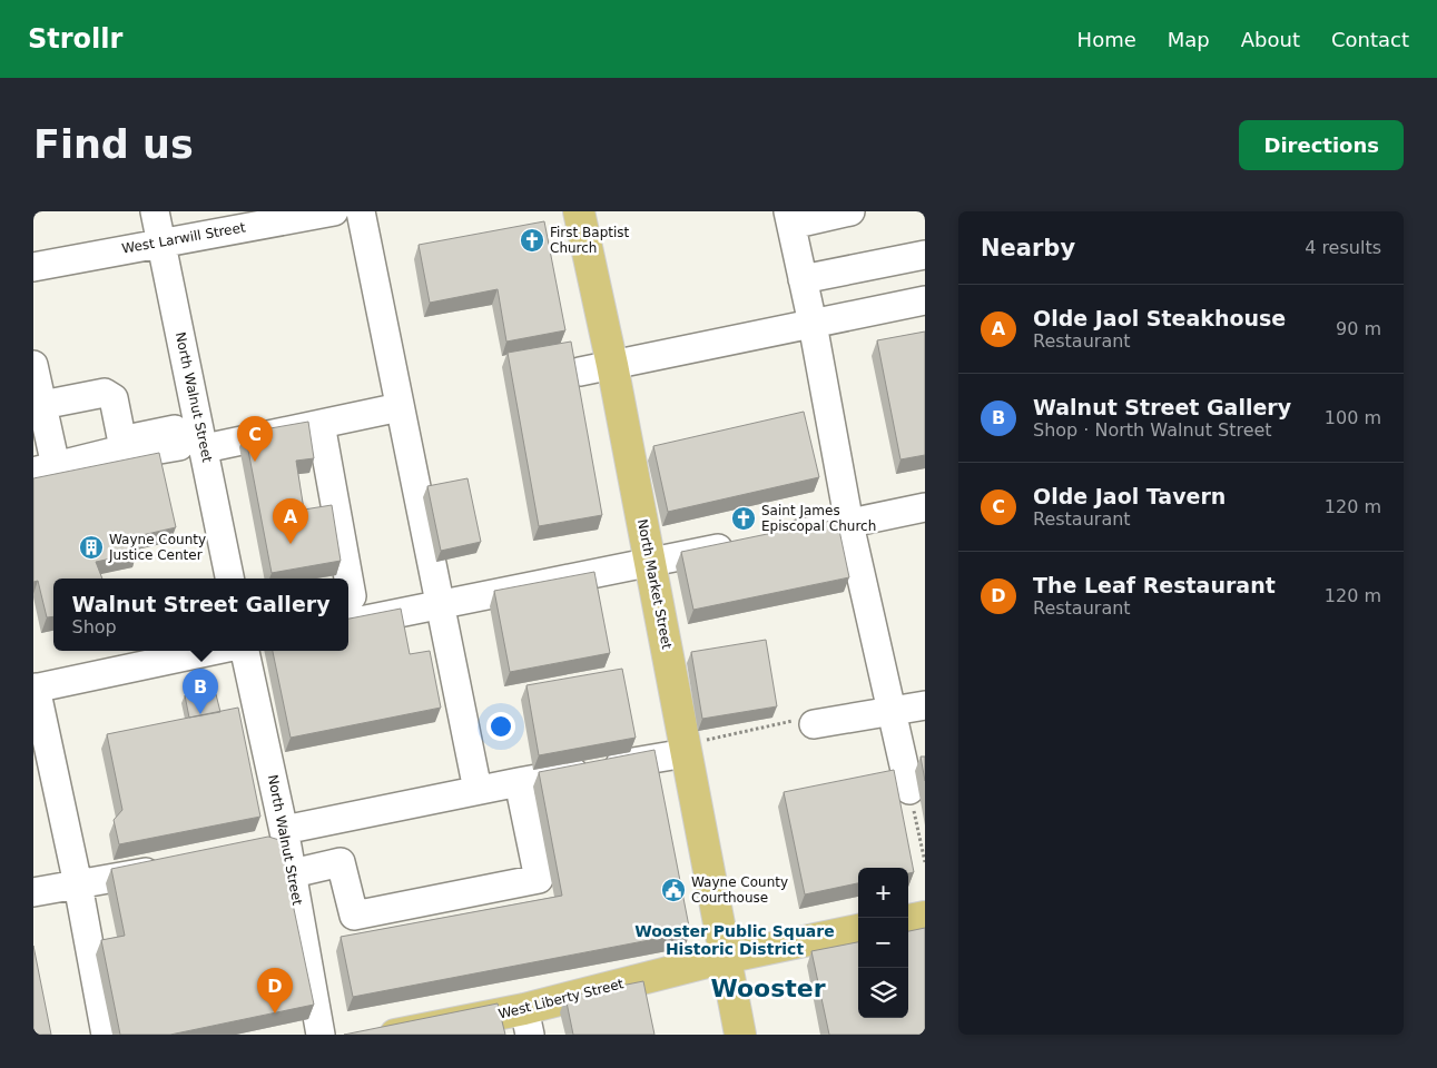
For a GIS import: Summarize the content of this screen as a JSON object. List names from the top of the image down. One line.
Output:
{"streets":{"main road":["North Market Street","West Liberty Street"],"street":["West Larwill Street","North Walnut Street"]},"crossings":[["West Larwill Street","North Walnut Street"],["North Market Street","West Liberty Street"]],"districts":["Wooster Public Square Historic District","Wooster"],"places":{"church":["First Baptist Church","Saint James Episcopal Church"],"building":["Wayne County Justice Center"],"public building":["Wayne County Courthouse"]},"page":{"header":"Strollr","nav":["Home","Map","About","Contact"],"buttons":"Directions","title":"Find us","heading":["Nearby","4 results"],"list":[{"mark":"A","name":"Olde Jaol Steakhouse","note":"Restaurant","value":"90 m"},{"mark":"B","name":"Walnut Street Gallery","note":"Shop · North Walnut Street","value":"100 m"},{"mark":"C","name":"Olde Jaol Tavern","note":"Restaurant","value":"120 m"},{"mark":"D","name":"The Leaf Restaurant","note":"Restaurant","value":"120 m"}],"pins":["C","A","B","D"],"popup":["Walnut Street Gallery","Shop"],"map_buttons":["+","−"]}}
